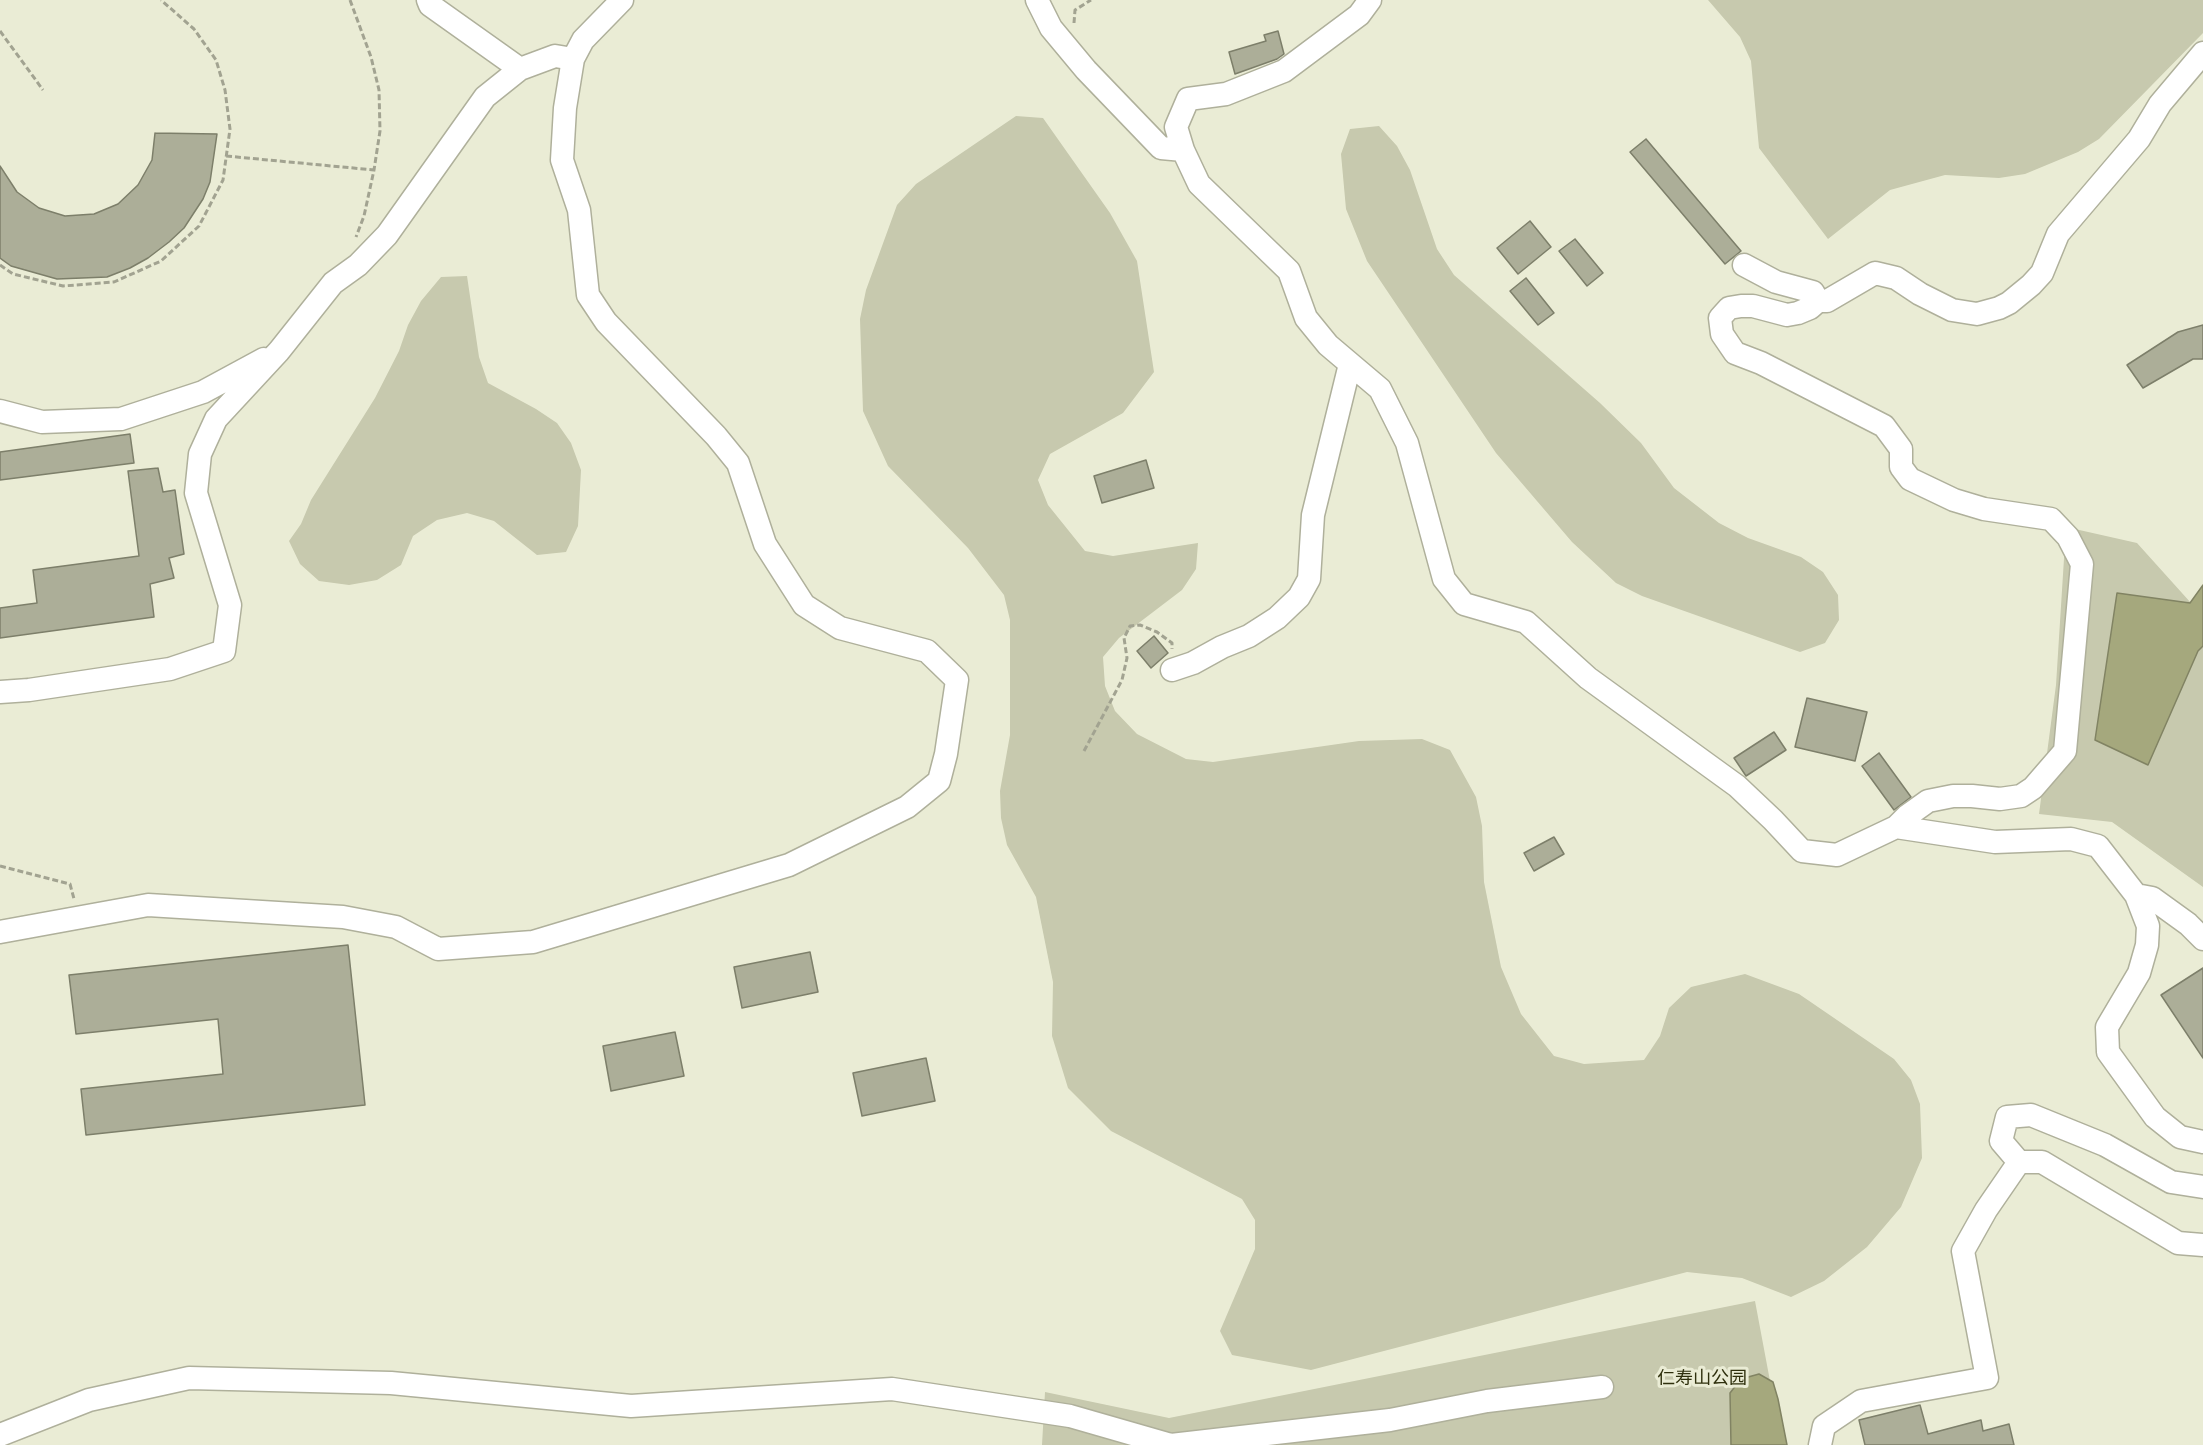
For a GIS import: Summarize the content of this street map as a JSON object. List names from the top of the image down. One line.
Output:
{"parks":["仁寿山公园"]}
